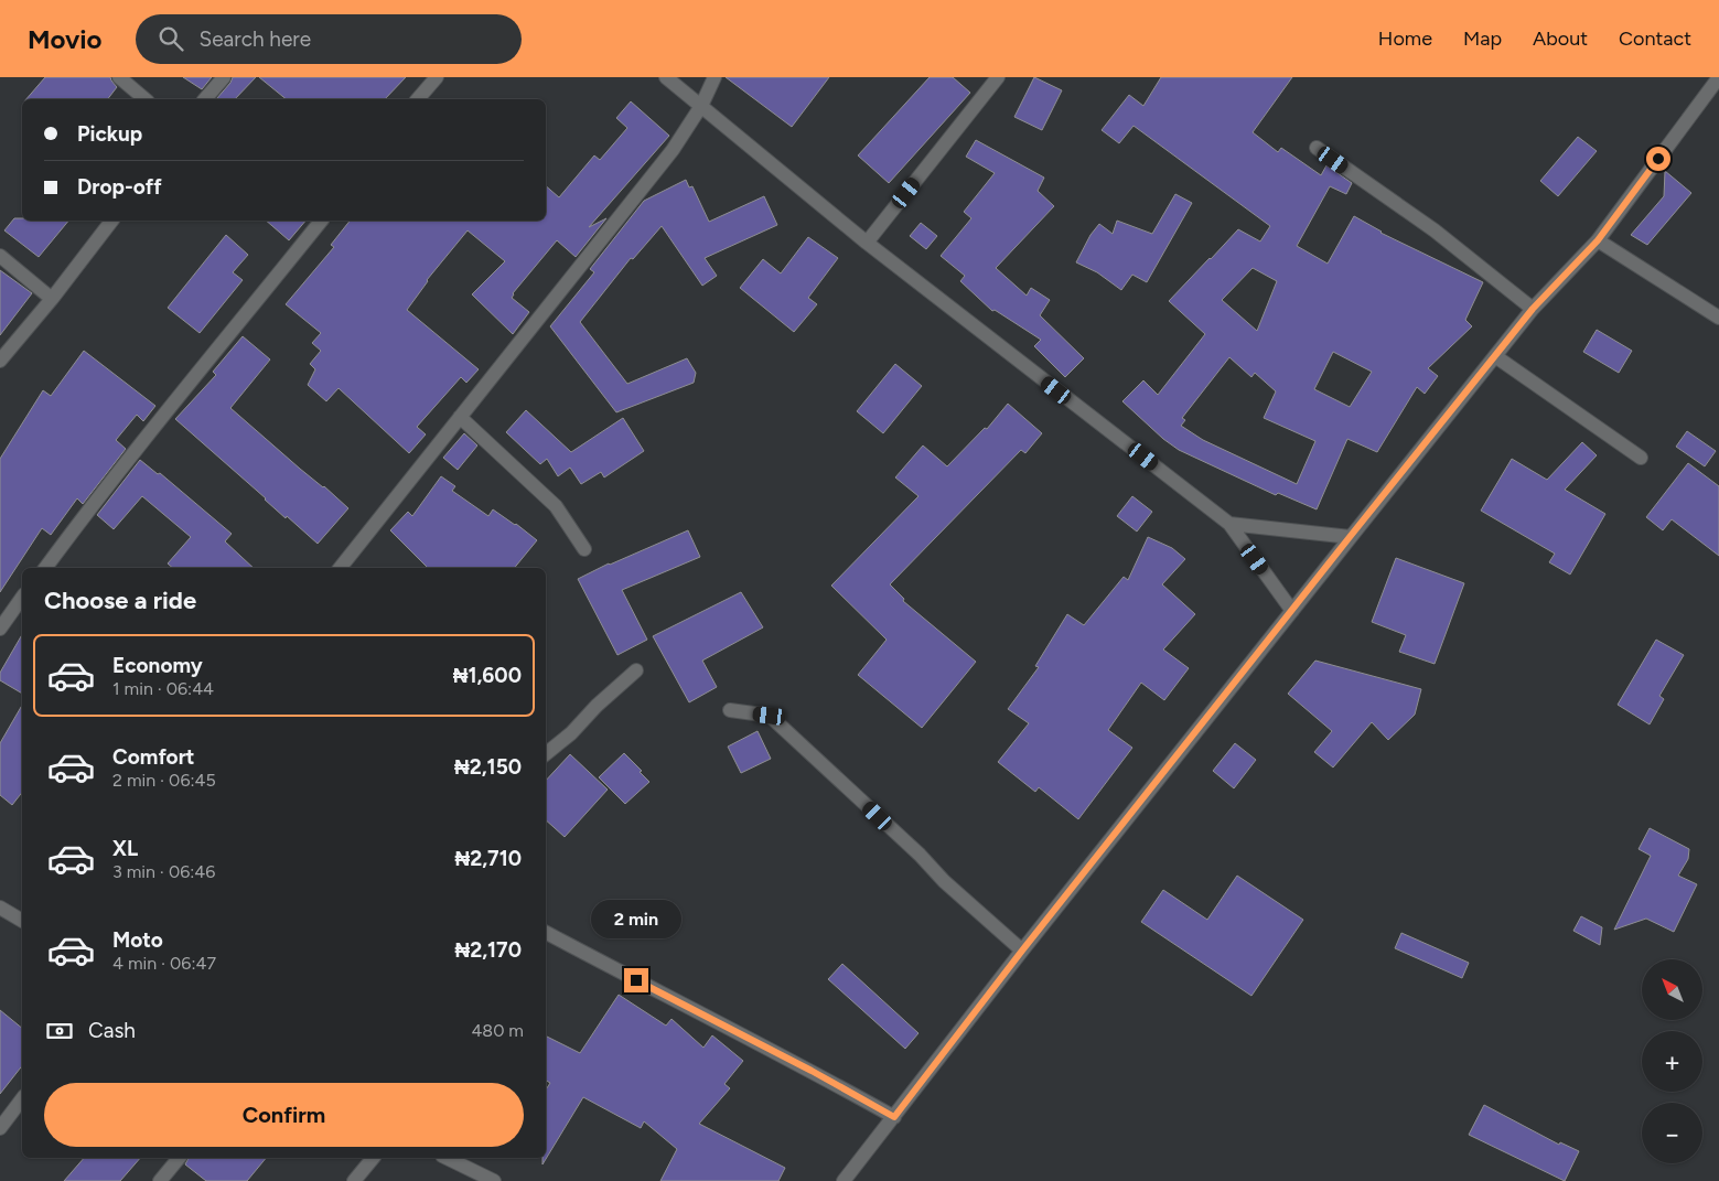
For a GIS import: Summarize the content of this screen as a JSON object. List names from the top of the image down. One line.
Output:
{"north":"top left","page":{"header":"Movio","search":"Search here","nav":["Home","Map","About","Contact"],"banner":["Pickup","Drop-off"],"heading":"Choose a ride","list":[{"name":"Economy","note":"1 min · 06:44","value":"₦1,600"},{"name":"Comfort","note":"2 min · 06:45","value":"₦2,150"},{"name":"XL","note":"3 min · 06:46","value":"₦2,710"},{"name":"Moto","note":"4 min · 06:47","value":"₦2,170"}],"bubble":"2 min","map_buttons":["+","−"],"pay":["Cash","480 m"],"buttons":"Confirm"}}
